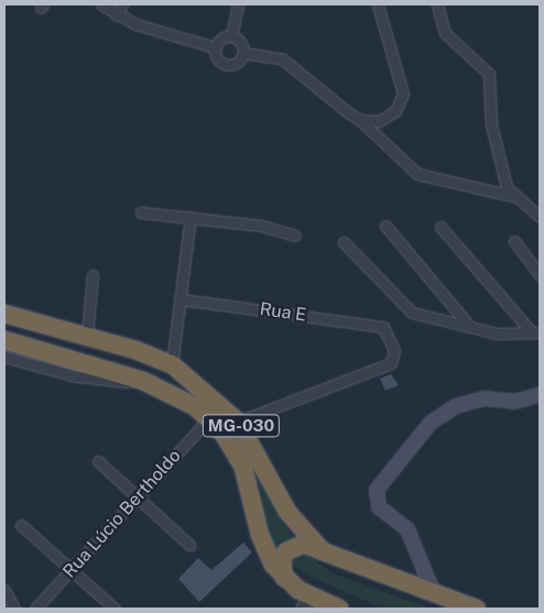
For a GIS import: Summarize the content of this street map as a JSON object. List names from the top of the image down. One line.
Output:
{"streets":{"highway":["MG-030"],"street":["Rua E","Rua Lúcio Bertholdo"]},"crossings":[["Rua E","MG-030"],["MG-030","Rua Lúcio Bertholdo"]]}
